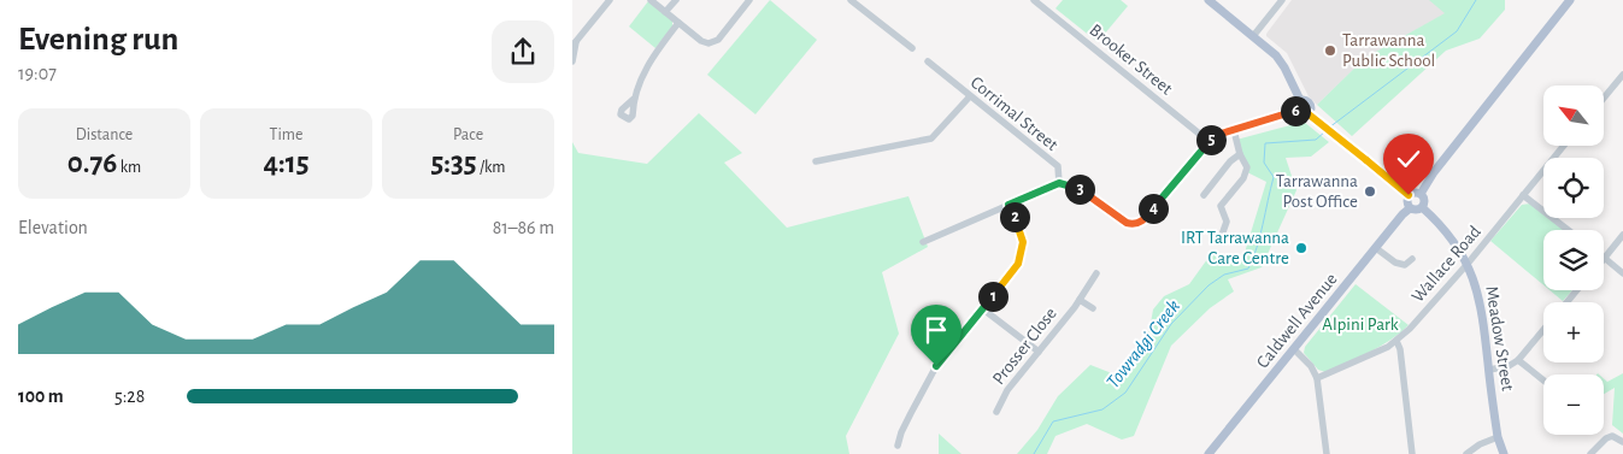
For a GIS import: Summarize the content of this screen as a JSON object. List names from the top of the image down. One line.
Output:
{"streets":{"main road":["Caldwell Avenue","Meadow Street"],"street":["Brooker Street","Corrimal Street","Wallace Road","Prosser Close"]},"crossings":[["Wallace Road","Meadow Street"],["Caldwell Avenue","Meadow Street"]],"water":["Towradgi Creek"],"parks":["Alpini Park"],"places":["Tarrawanna Public School","Tarrawanna Post Office","IRT Tarrawanna Care Centre"],"north":"top left","page":{"heading":["Evening run","19:07"],"map_buttons":["+","−"],"pins":["6","5","3","4","2","1"],"stats":[["Distance","0.76 km"],["Time","4:15"],["Pace","5:35 /km"]],"chart":["Elevation","81–86 m"],"list":[{"name":"100 m","note":"5:28"}]}}
